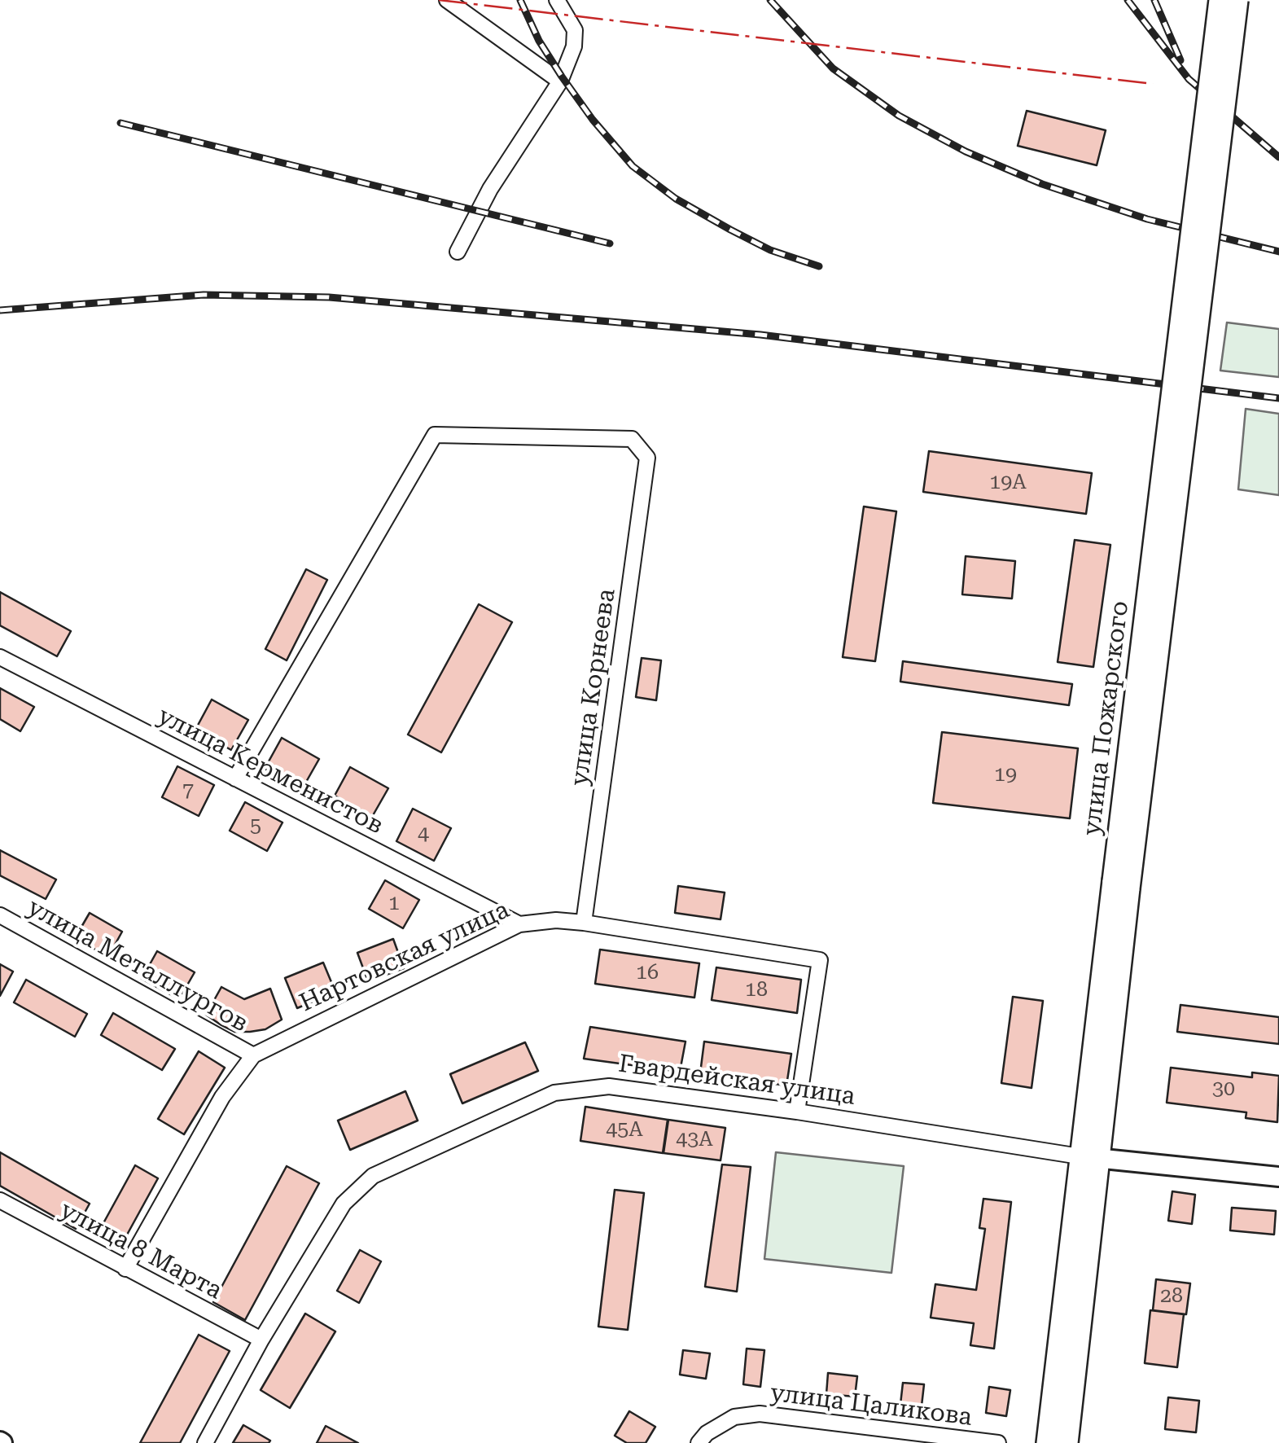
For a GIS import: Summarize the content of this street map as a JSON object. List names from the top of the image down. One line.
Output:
{"streets":{"main road":["улица Пожарского"],"street":["улица Корнеева","улица Керменистов","Нартовская улица","улица Металлургов","Гвардейская улица","улица 8 Марта","улица Цаликова"]},"crossings":[["улица Корнеева","улица Керменистов"],["улица Корнеева","Нартовская улица"],["улица Пожарского","Гвардейская улица"],["улица Керменистов","Нартовская улица"],["Нартовская улица","улица Металлургов"],["Нартовская улица","Гвардейская улица"],["Нартовская улица","улица 8 Марта"],["Гвардейская улица","улица 8 Марта"]],"house_numbers":["19А","19","7","5","4","1","16","18","30","45А","43А","28"]}
